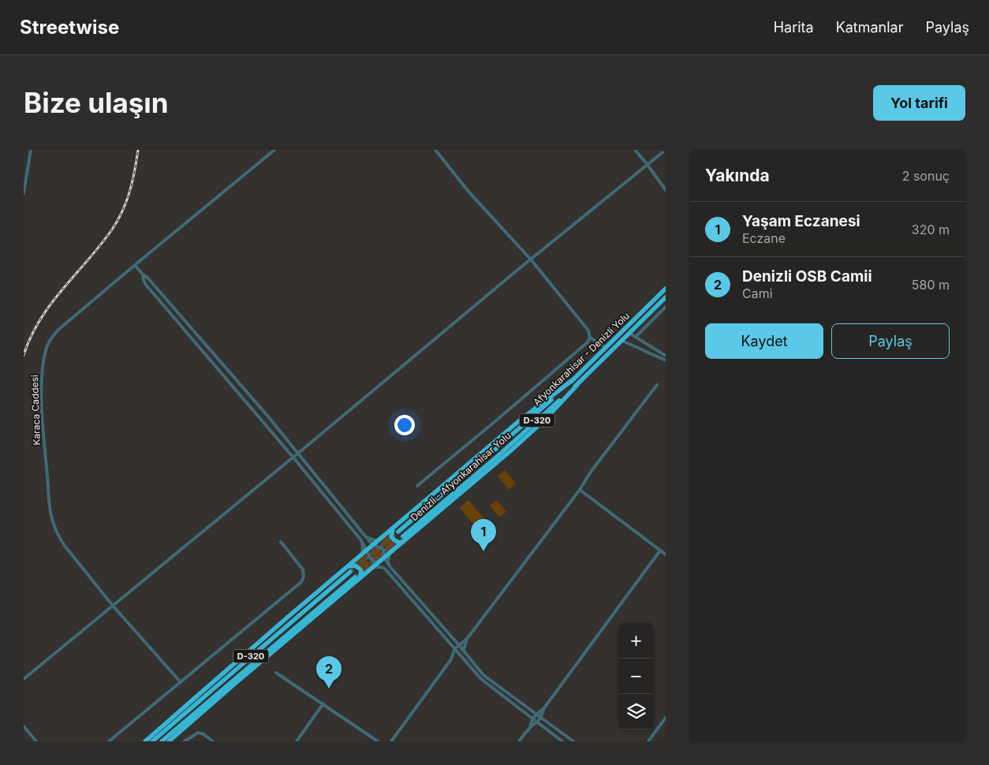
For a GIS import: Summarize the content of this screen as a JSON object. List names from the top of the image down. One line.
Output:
{"streets":{"highway":["Afyonkarahisar - Denizli Yolu","D-320","Denizli - Afyonkarahisar Yolu"],"street":["Karaca Caddesi"]},"page":{"header":"Streetwise","nav":["Harita","Katmanlar","Paylaş"],"buttons":["Yol tarifi",["Kaydet","Paylaş"]],"title":"Bize ulaşın","heading":["Yakında","2 sonuç"],"list":[{"mark":"1","name":"Yaşam Eczanesi","note":"Eczane","value":"320 m"},{"mark":"2","name":"Denizli OSB Camii","note":"Cami","value":"580 m"}],"pins":["1","2"],"map_buttons":["+","−"]}}
